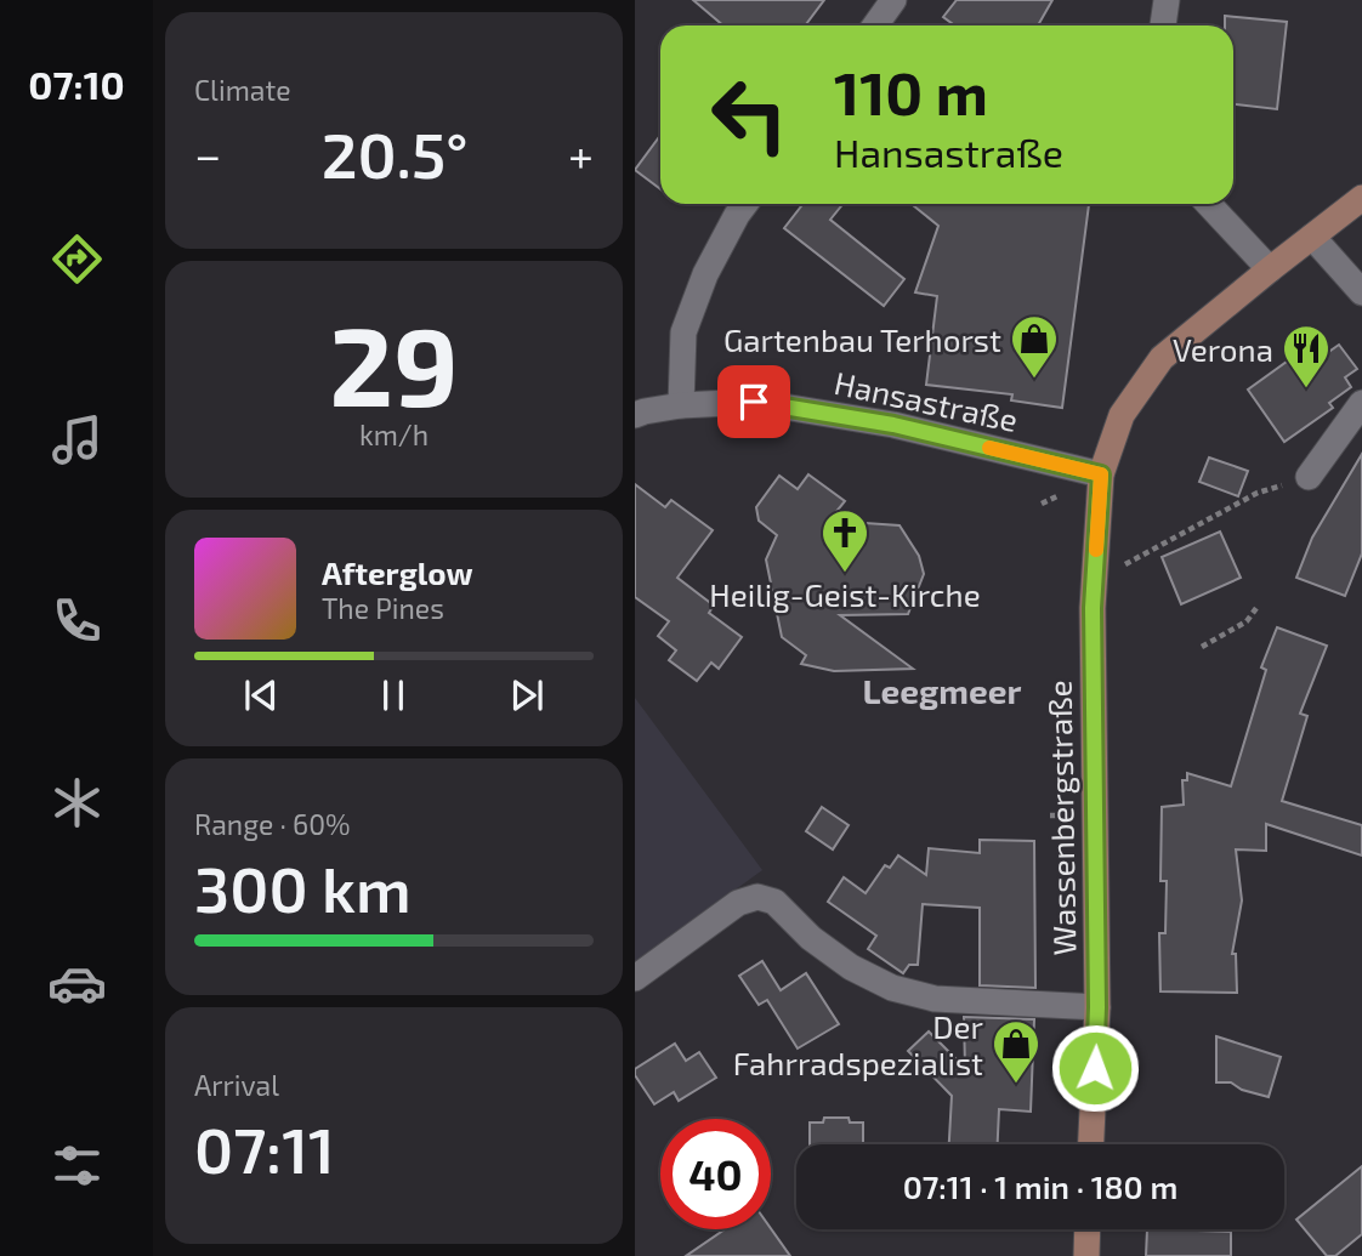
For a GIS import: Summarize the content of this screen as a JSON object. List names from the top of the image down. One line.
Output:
{"streets":{"street":["Hansastraße","Wassenbergstraße"]},"crossings":[["Hansastraße","Wassenbergstraße"]],"districts":["Leegmeer"],"places":{"shop":["Gartenbau Terhorst","Der Fahrradspezialist"],"restaurant":["Verona"],"church":["Heilig-Geist-Kirche"]},"page":{"tabs":"07:10","tile":["Climate",["29","km/h"],["Range · 60%","300 km"],["Arrival","07:11"]],"turn":["110 m","Hansastraße"],"heat":["−","20.5°","+"],"song":["Afterglow","The Pines"],"limit":"40","trip":"07:11 · 1 min · 180 m"}}
